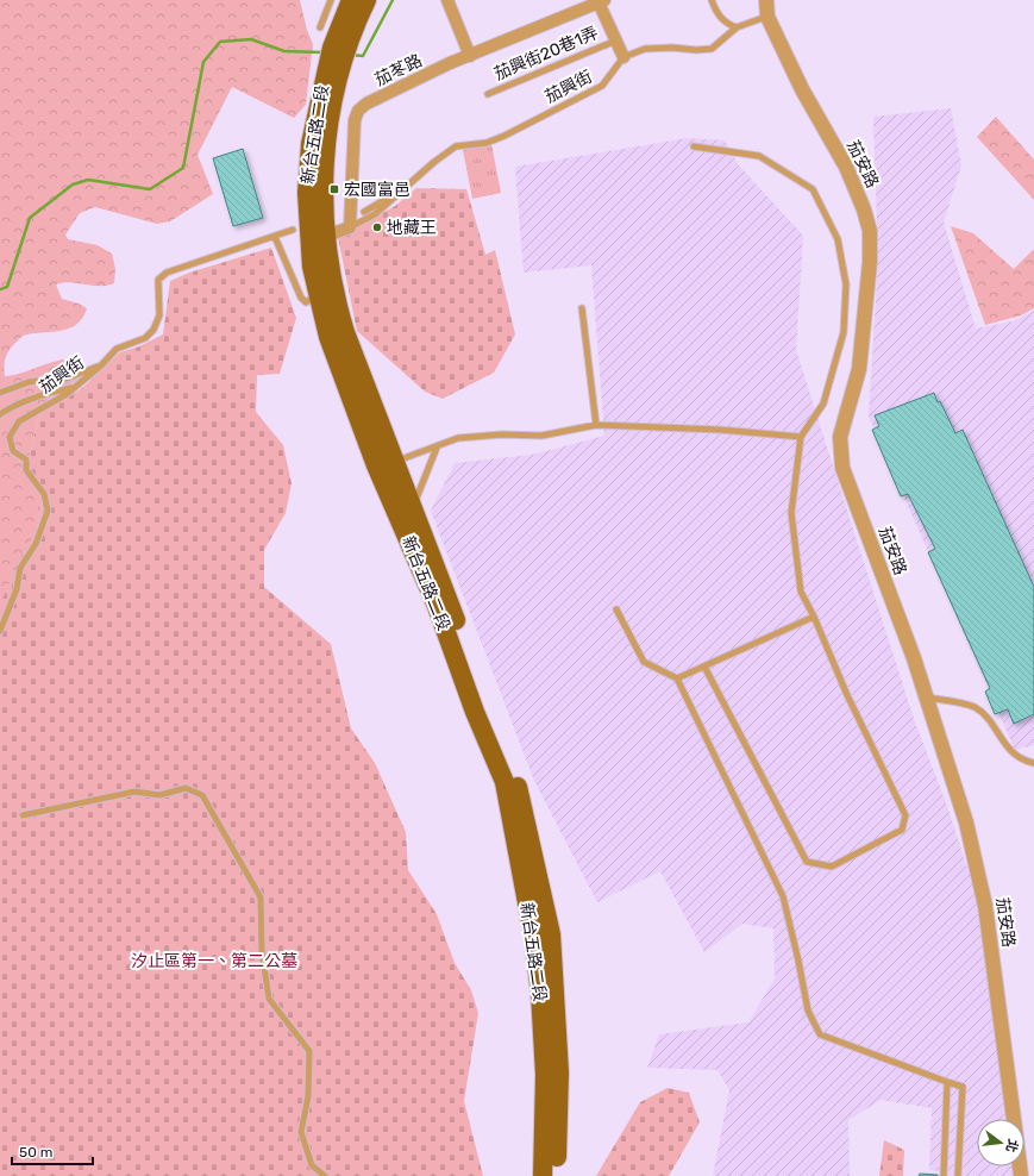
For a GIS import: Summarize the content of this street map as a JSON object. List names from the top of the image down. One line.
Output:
{"streets":{"main road":["新台五路二段"],"street":["茄苳路","茄安路"],"lane":["茄興街20巷1弄","茄興街"]},"crossings":[["茄苳路","茄興街"],["茄興街","新台五路二段"]],"parks":["汐止區第一、第二公墓"],"places":{"transit":["宏國富邑"],"other":["地藏王"]},"scale_bar":"50 m","north":"right"}
